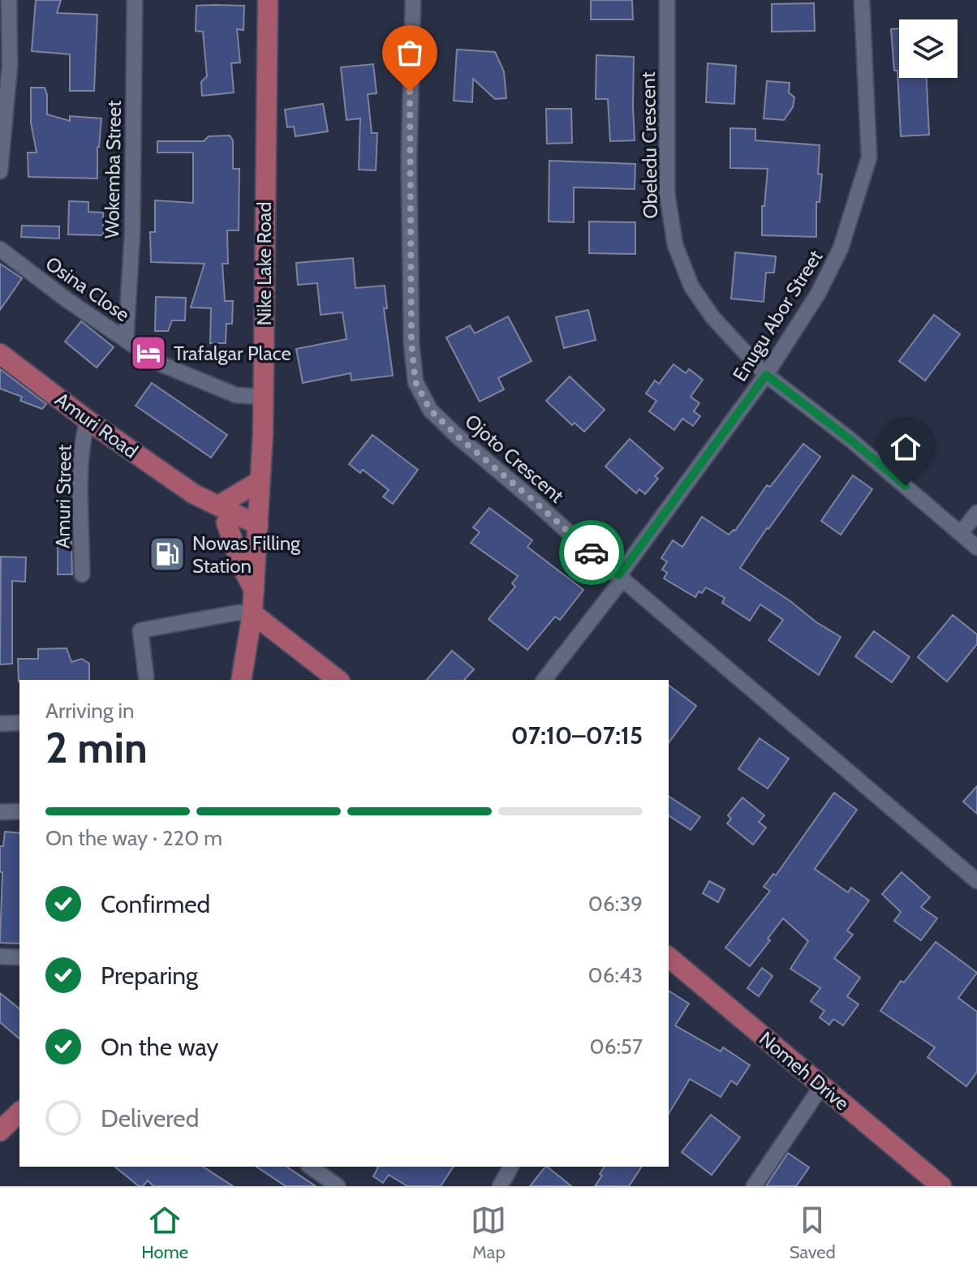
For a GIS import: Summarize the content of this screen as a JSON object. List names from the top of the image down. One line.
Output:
{"streets":{"main road":["Nike Lake Road","Amuri Road","Nomeh Drive"],"street":["Obeledu Crescent","Wokemba Street","Osina Close","Enugu Abor Street","Ojoto Crescent","Amuri Street"]},"crossings":[["Obeledu Crescent","Enugu Abor Street"],["Wokemba Street","Osina Close"],["Nike Lake Road","Osina Close"],["Nike Lake Road","Amuri Road"],["Enugu Abor Street","Ojoto Crescent"],["Amuri Road","Amuri Street"]],"places":{"hotel":["Trafalgar Place"],"fuel station":["Nowas Filling Station"]},"page":{"heading":["2 min","Arriving in","07:10–07:15"],"bar":"On the way · 220 m","list":[["Confirmed","06:39"],["Preparing","06:43"],["On the way","06:57"],"Delivered"],"tabs":["Home","Map","Saved"]}}
